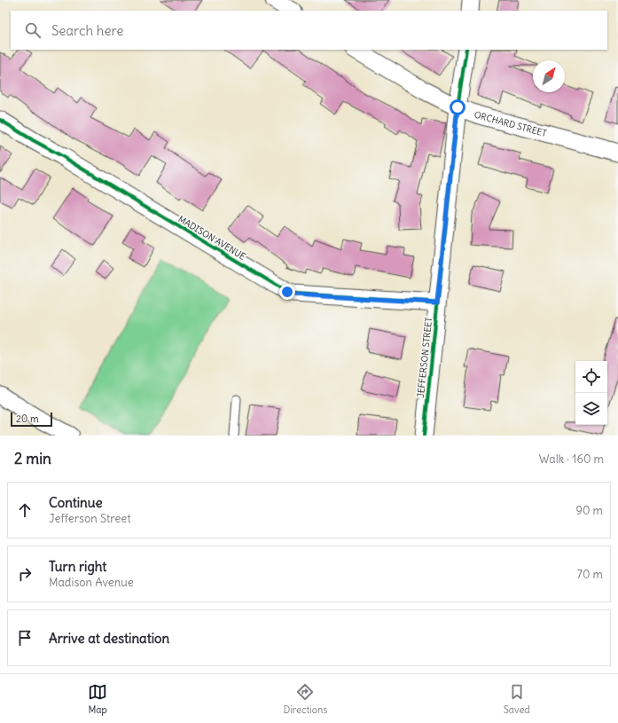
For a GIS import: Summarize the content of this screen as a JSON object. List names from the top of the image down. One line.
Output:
{"streets":{"street":["ORCHARD STREET","MADISON AVENUE","JEFFERSON STREET"]},"crossings":[["ORCHARD STREET","JEFFERSON STREET"],["MADISON AVENUE","JEFFERSON STREET"]],"scale_bar":"20 m","north":"top right","page":{"search":"Search here","scale":"20 m","heading":["2 min","Walk · 160 m"],"list":[["Continue","Jefferson Street","90 m"],["Turn right","Madison Avenue","70 m"],"Arrive at destination"],"nav":["Map","Directions","Saved"]}}
